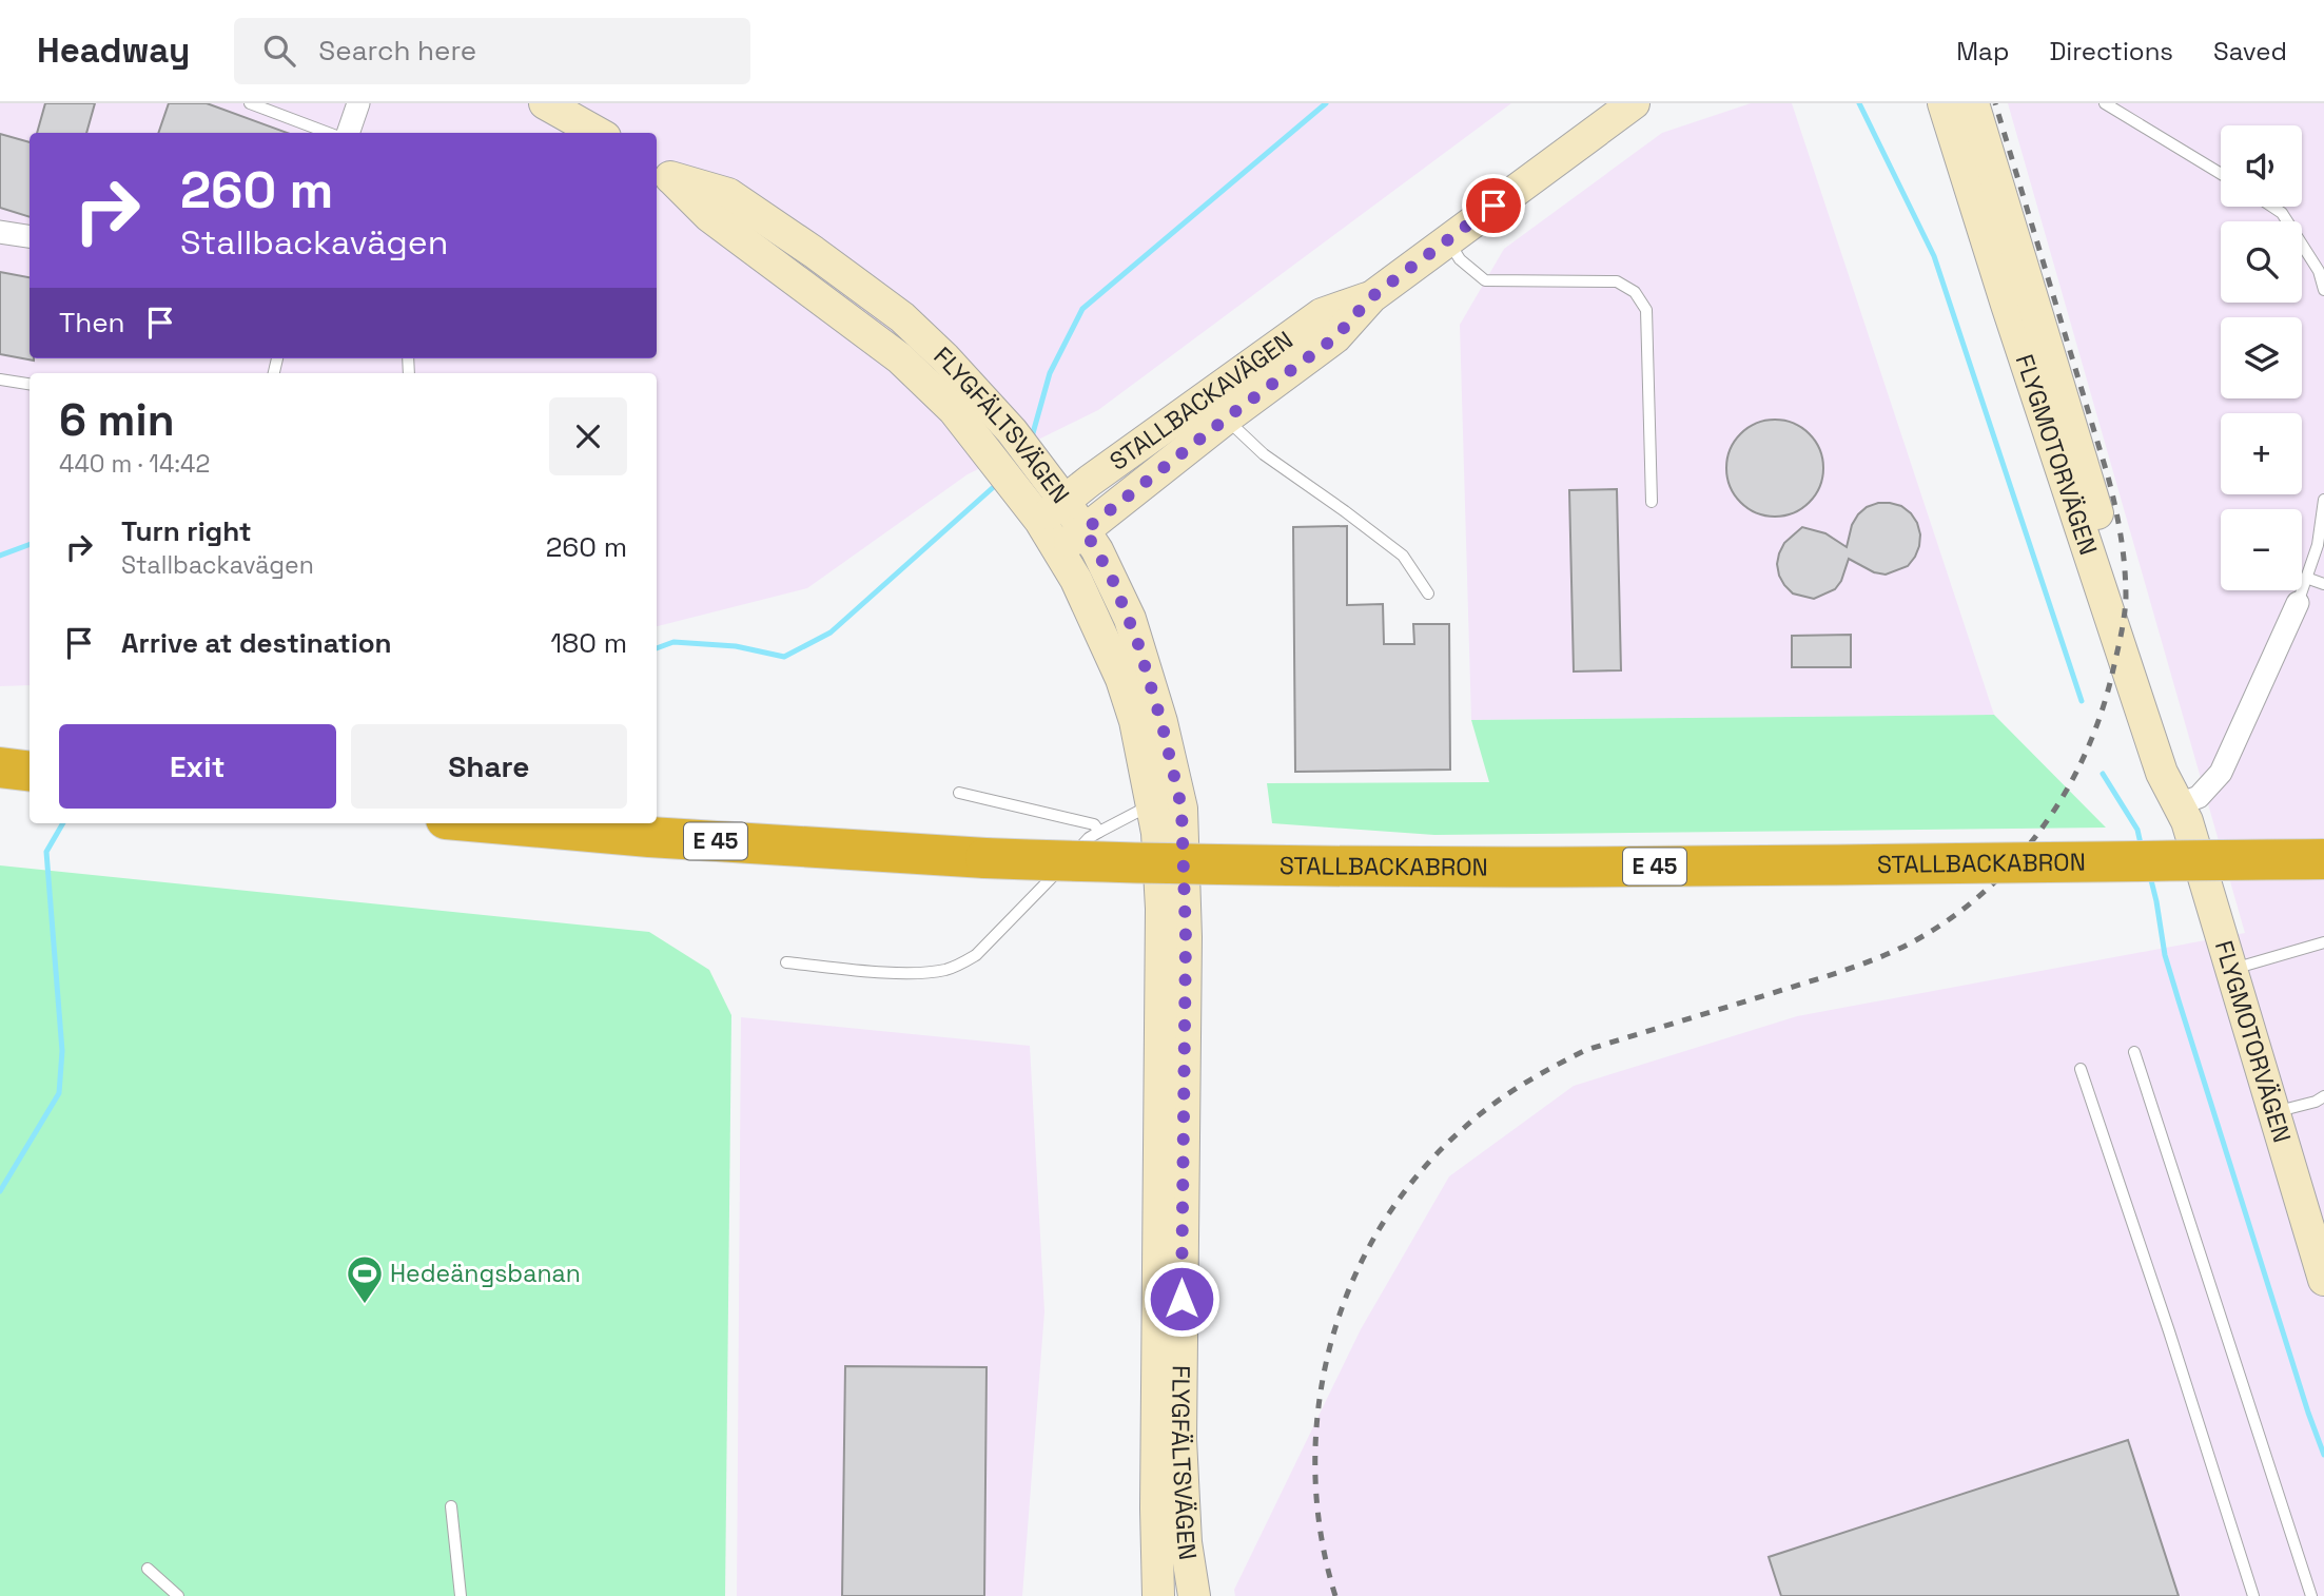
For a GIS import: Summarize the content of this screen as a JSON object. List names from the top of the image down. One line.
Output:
{"streets":{"highway":["E 45","STALLBACKABRON"],"street":["STALLBACKAVÄGEN","FLYGFÄLTSVÄGEN","FLYGMOTORVÄGEN"]},"crossings":[["STALLBACKAVÄGEN","FLYGFÄLTSVÄGEN"]],"places":{"sports":["Hedeängsbanan"]},"page":{"header":"Headway","search":"Search here","nav":["Map","Directions","Saved"],"map_buttons":["+","−"],"turn":["260 m","Stallbackavägen"],"then":"Then","heading":["6 min","440 m · 14:42"],"list":[{"name":"Turn right","note":"Stallbackavägen","value":"260 m"},{"name":"Arrive at destination","value":"180 m"}],"buttons":["Exit","Share"]}}
